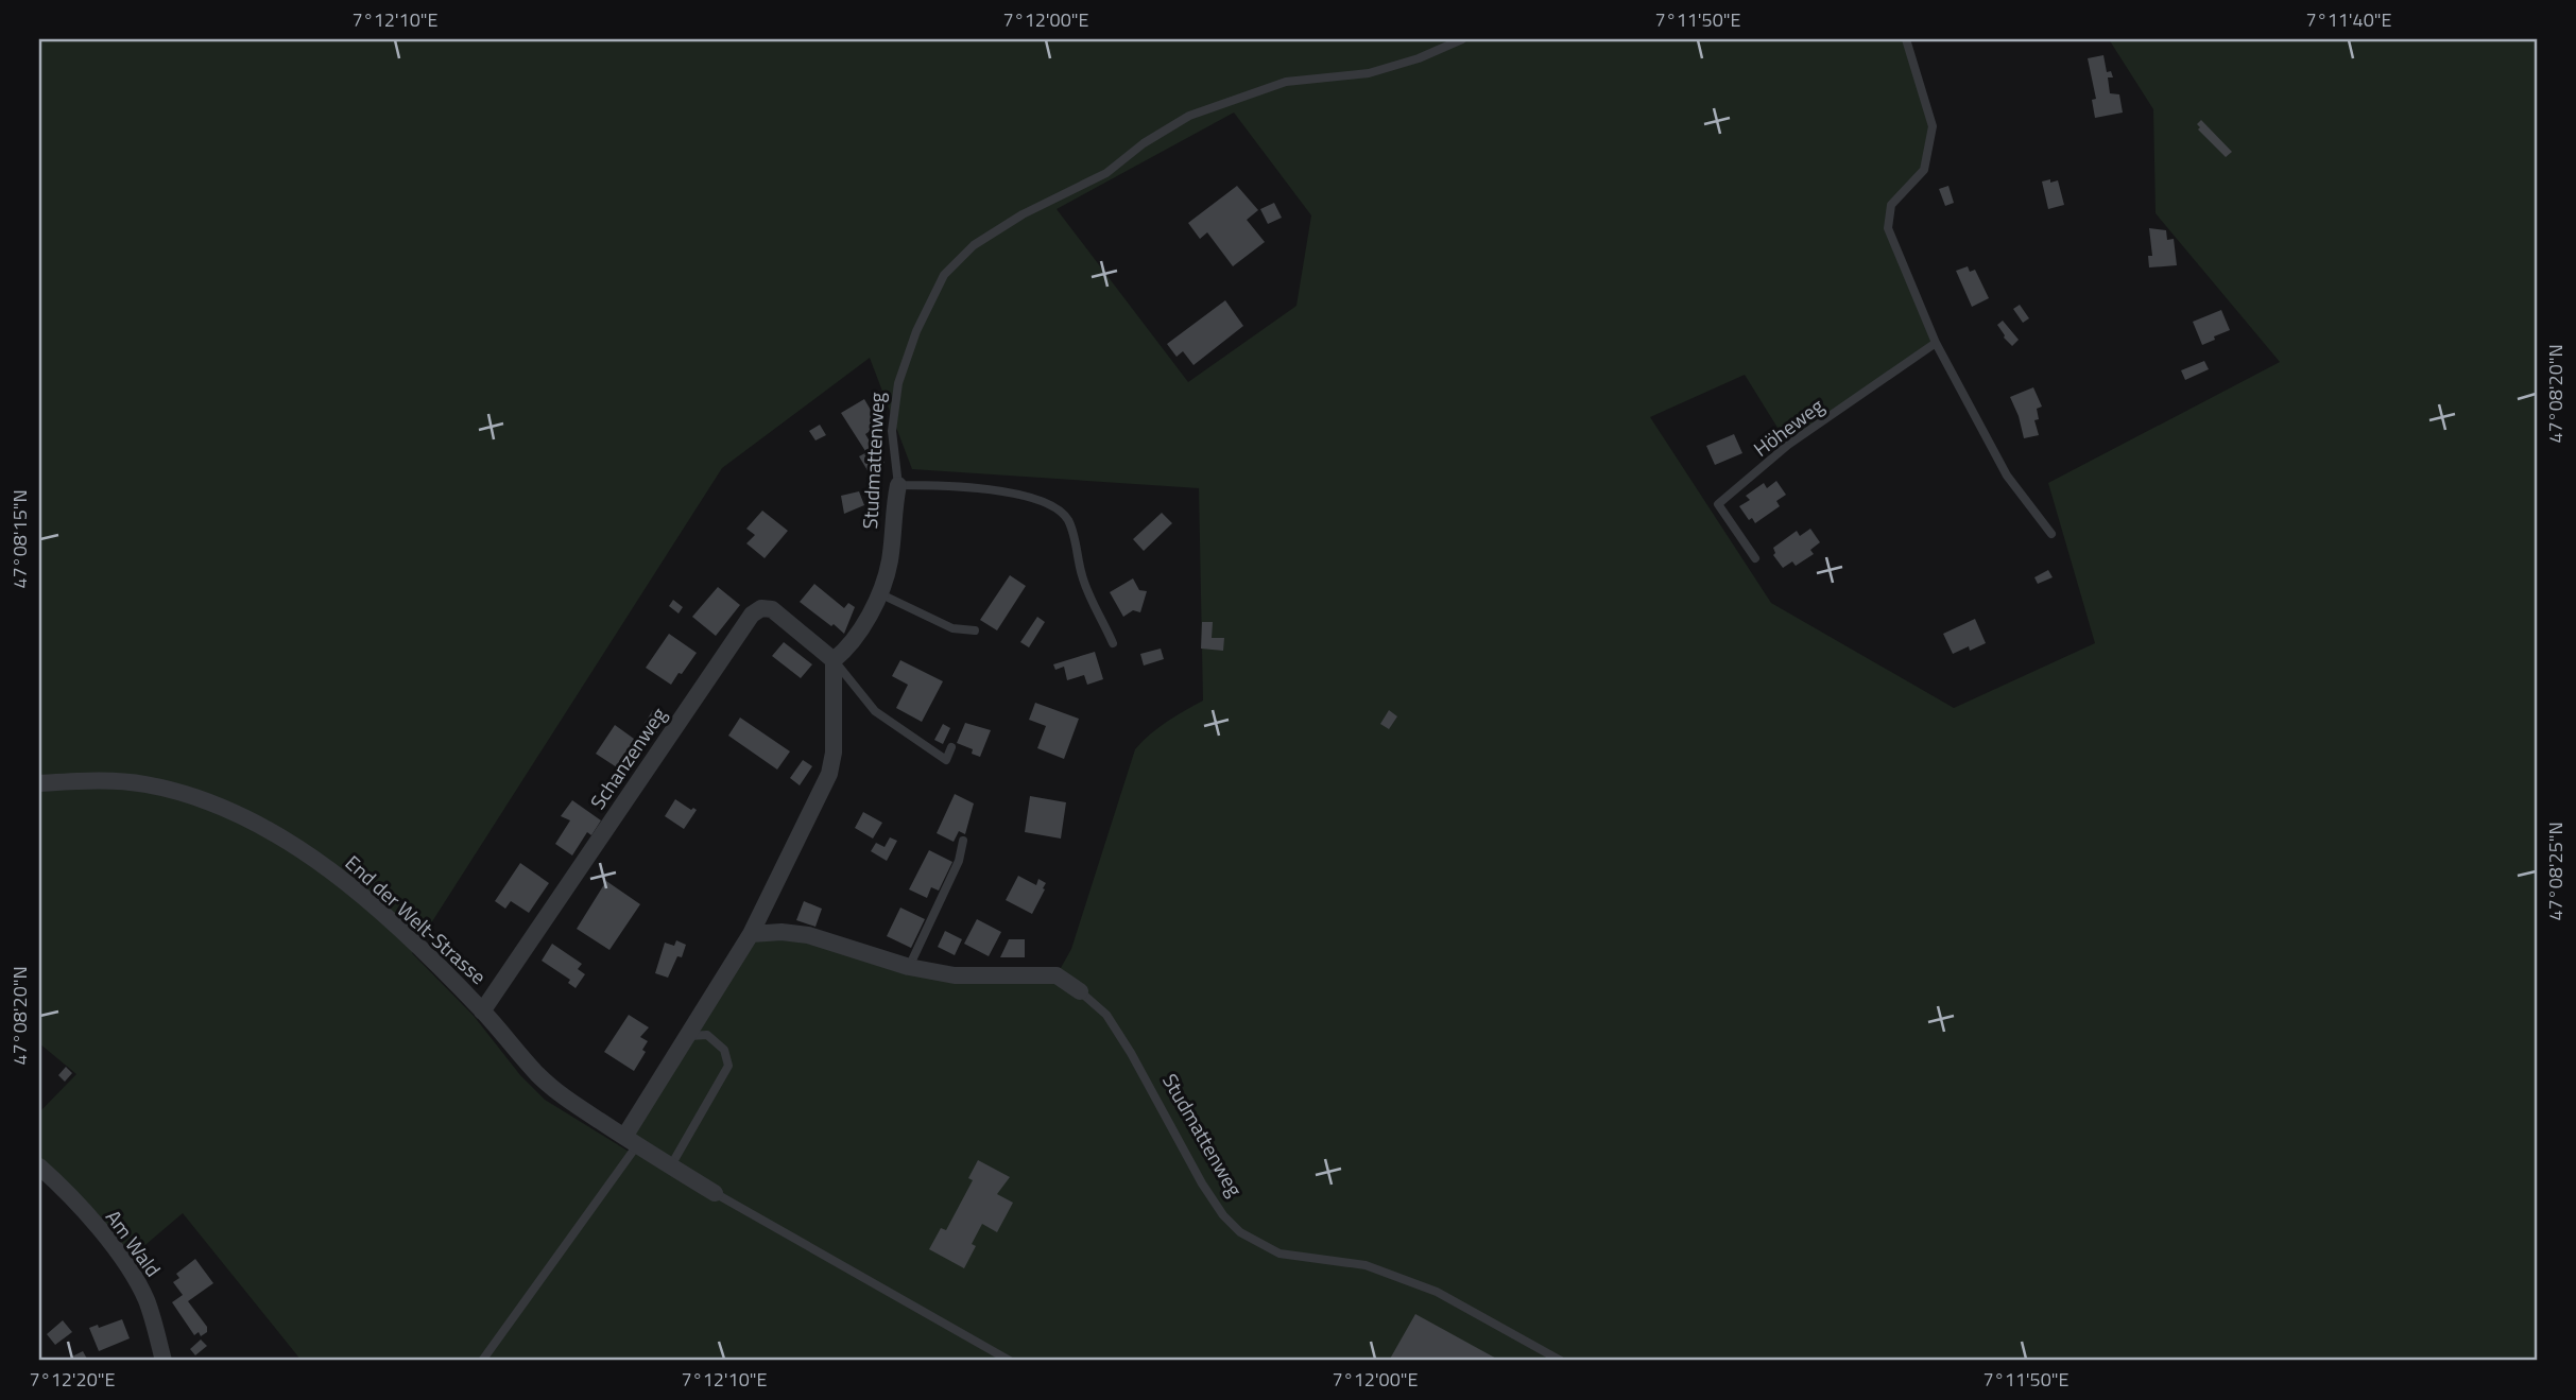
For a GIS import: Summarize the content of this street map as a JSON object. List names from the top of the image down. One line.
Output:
{"streets":{"street":["Studmattenweg","Schanzenweg","End der Welt-Strasse","Am Wald"],"lane":["Höheweg"]},"crossings":[["Studmattenweg","Schanzenweg"],["Schanzenweg","End der Welt-Strasse"]],"coordinates":["7°12'10\"E","7°12'00\"E","7°11'50\"E","7°11'40\"E","47°08'20\"N","47°08'15\"N","47°08'25\"N","7°12'20\"E"]}
